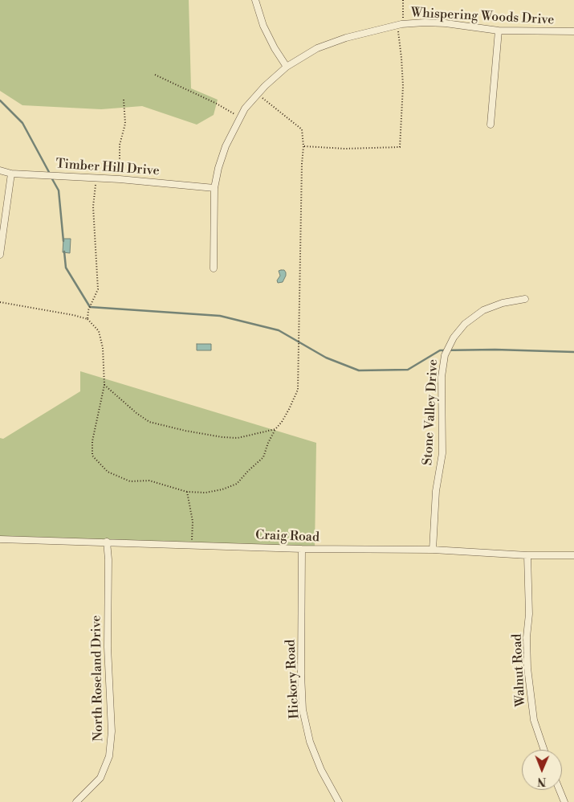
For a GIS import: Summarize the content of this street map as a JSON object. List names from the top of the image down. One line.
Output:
{"streets":{"street":["Whispering Woods Drive","Timber Hill Drive","Stone Valley Drive","Craig Road","Walnut Road","North Roseland Drive","Hickory Road"]},"crossings":[["Whispering Woods Drive","Timber Hill Drive"],["Stone Valley Drive","Craig Road"],["Craig Road","Walnut Road"],["Craig Road","North Roseland Drive"],["Craig Road","Hickory Road"]],"north":"bottom"}
